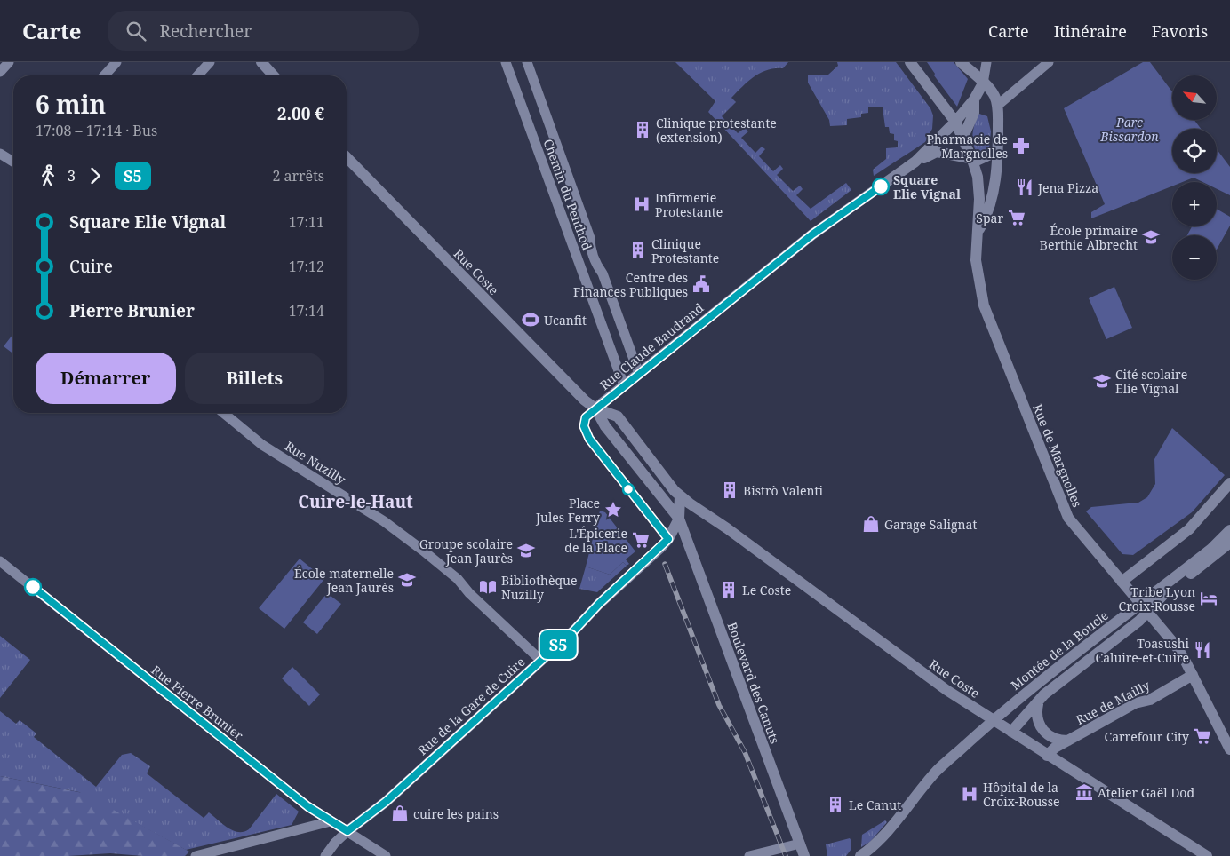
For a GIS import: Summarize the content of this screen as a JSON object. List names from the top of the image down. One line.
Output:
{"streets":{"street":["Chemin du Penthod","Rue Coste","Rue Claude Baudrand","Rue de Margnolles","Rue Nuzilly","Montée de la Boucle","Boulevard des Canuts","Rue Pierre Brunier","Rue de Mailly","Rue de la Gare de Cuire"]},"crossings":[["Chemin du Penthod","Rue Claude Baudrand"],["Rue Coste","Rue Claude Baudrand"],["Rue Coste","Boulevard des Canuts"],["Rue Coste","Rue de Mailly"],["Rue Coste","Rue de la Gare de Cuire"],["Rue Claude Baudrand","Rue de Margnolles"],["Rue de Margnolles","Rue de Mailly"],["Rue Nuzilly","Rue de la Gare de Cuire"],["Boulevard des Canuts","Rue de la Gare de Cuire"],["Rue Pierre Brunier","Rue de la Gare de Cuire"]],"districts":["Cuire-le-Haut"],"parks":["Parc Bissardon"],"places":{"building":["Clinique protestante (extension)","Clinique Protestante","Bistrò Valenti","Le Coste","Le Canut"],"pharmacy":["Pharmacie de Margnolles"],"other":["Square Elie Vignal"],"restaurant":["Jena Pizza","Toasushi Caluire-et-Cuire"],"hospital":["Infirmerie Protestante","Hôpital de la Croix-Rousse"],"supermarket":["Spar","L'Épicerie de la Place","Carrefour City"],"school or university":["École primaire Berthie Albrecht","Cité scolaire Elie Vignal","Groupe scolaire Jean Jaurès","École maternelle Jean Jaurès"],"public building":["Centre des Finances Publiques"],"sports":["Ucanfit"],"place":["Place Jules Ferry"],"shop":["Garage Salignat","cuire les pains"],"library":["Bibliothèque Nuzilly"],"hotel":["Tribe Lyon Croix-Rousse"],"museum":["Atelier Gaël Dod"]},"lines":["bus line S5"],"north":"top left","page":{"header":"Carte","search":"Rechercher","nav":["Carte","Itinéraire","Favoris"],"on_map":"S5","map_buttons":["+","−"],"heading":["6 min","17:08 – 17:14 · Bus","2.00 €"],"legs":["3","S5","2 arrêts"],"list":[{"name":"Square Elie Vignal","value":"17:11"},{"name":"Cuire","value":"17:12"},{"name":"Pierre Brunier","value":"17:14"}],"buttons":["Démarrer","Billets"]}}
